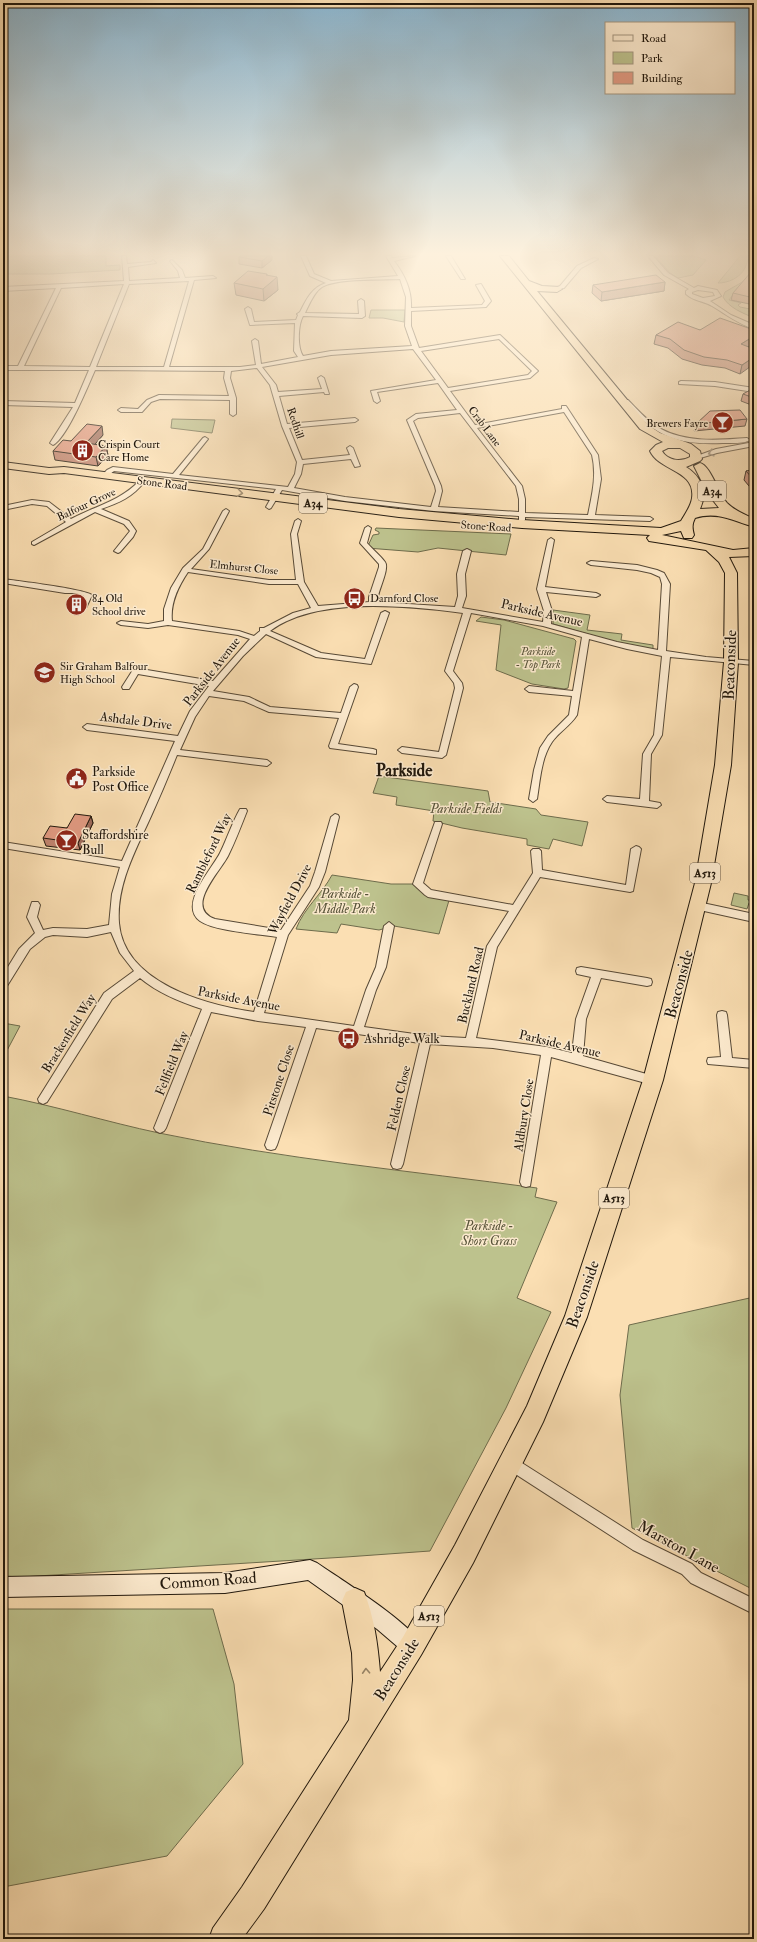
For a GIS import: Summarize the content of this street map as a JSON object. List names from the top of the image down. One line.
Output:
{"streets":{"highway":["Stone Road","A34","Beaconside","A513"],"street":["Redhill","Crab Lane","Balfour Grove","Elmhurst Close","Parkside Avenue","Ashdale Drive","Rambleford Way","Wayfield Drive","Buckland Road","Brackenfield Way","Fellfield Way","Pitstone Close","Felden Close","Aldbury Close","Marston Lane","Common Road"]},"crossings":[["Crab Lane","Stone Road"],["Stone Road","A34"],["Stone Road","Balfour Grove"],["Stone Road","Beaconside"],["Parkside Avenue","Beaconside"],["Parkside Avenue","Ashdale Drive"],["Parkside Avenue","Wayfield Drive"],["Parkside Avenue","Buckland Road"],["Parkside Avenue","Brackenfield Way"],["Parkside Avenue","Fellfield Way"],["Parkside Avenue","Pitstone Close"],["Parkside Avenue","Felden Close"],["Parkside Avenue","Aldbury Close"],["Beaconside","Marston Lane"],["Beaconside","Common Road"],["Rambleford Way","Wayfield Drive"]],"districts":["Parkside"],"parks":["Parkside - Top Park","Parkside Fields","Parkside - Middle Park","Parkside - Short Grass"],"places":{"bar":["Brewers Fayre","Staffordshire Bull"],"building":["Crispin Court Care Home","84 Old School drive"],"bus stop":["Darnford Close","Ashridge Walk"],"school or university":["Sir Graham Balfour High School"],"public building":["Parkside Post Office"]},"legend":["Road","Park","Building"]}
